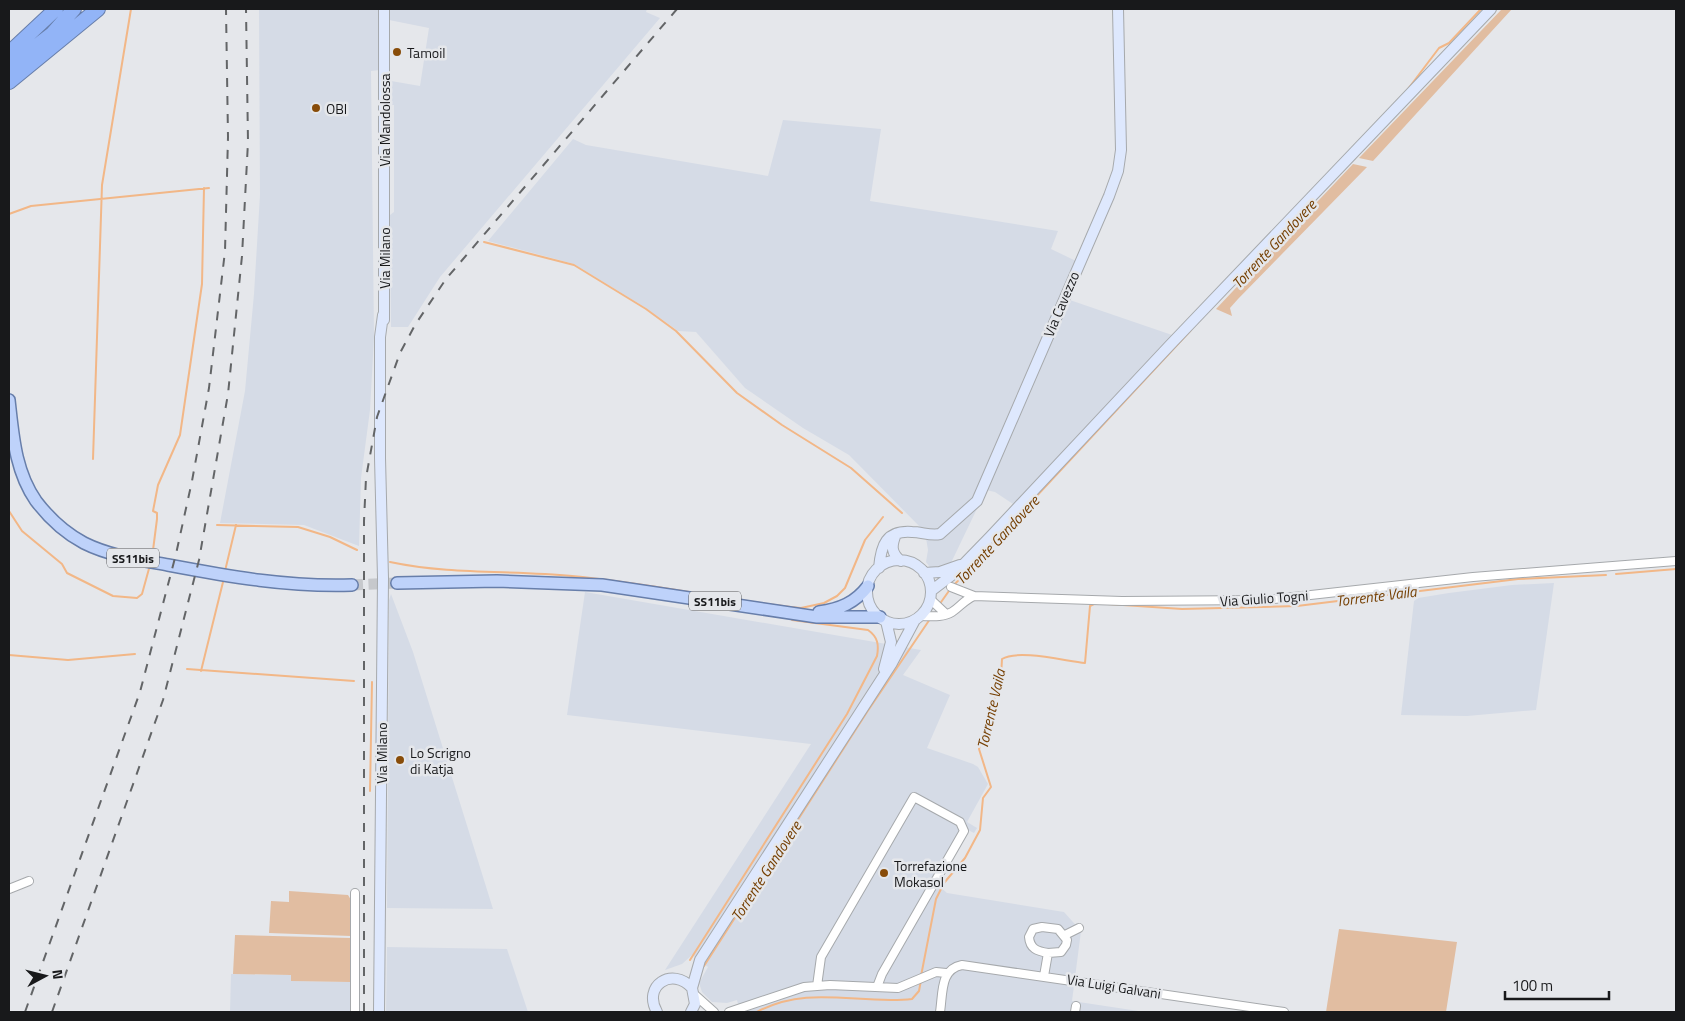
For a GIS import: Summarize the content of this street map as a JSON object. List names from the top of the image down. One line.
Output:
{"streets":{"main road":["Via Mandolossa","Via Milano","Via Cavezzo","SS11bis"],"street":["Via Giulio Togni","Via Luigi Galvani"]},"crossings":[["Via Mandolossa","Via Milano"]],"water":["Torrente Gandovere","Torrente Vaila"],"places":["Tamoil","OBI","Lo Scrigno di Katja","Torrefazione Mokasol"],"scale_bar":"100 m","north":"right"}
